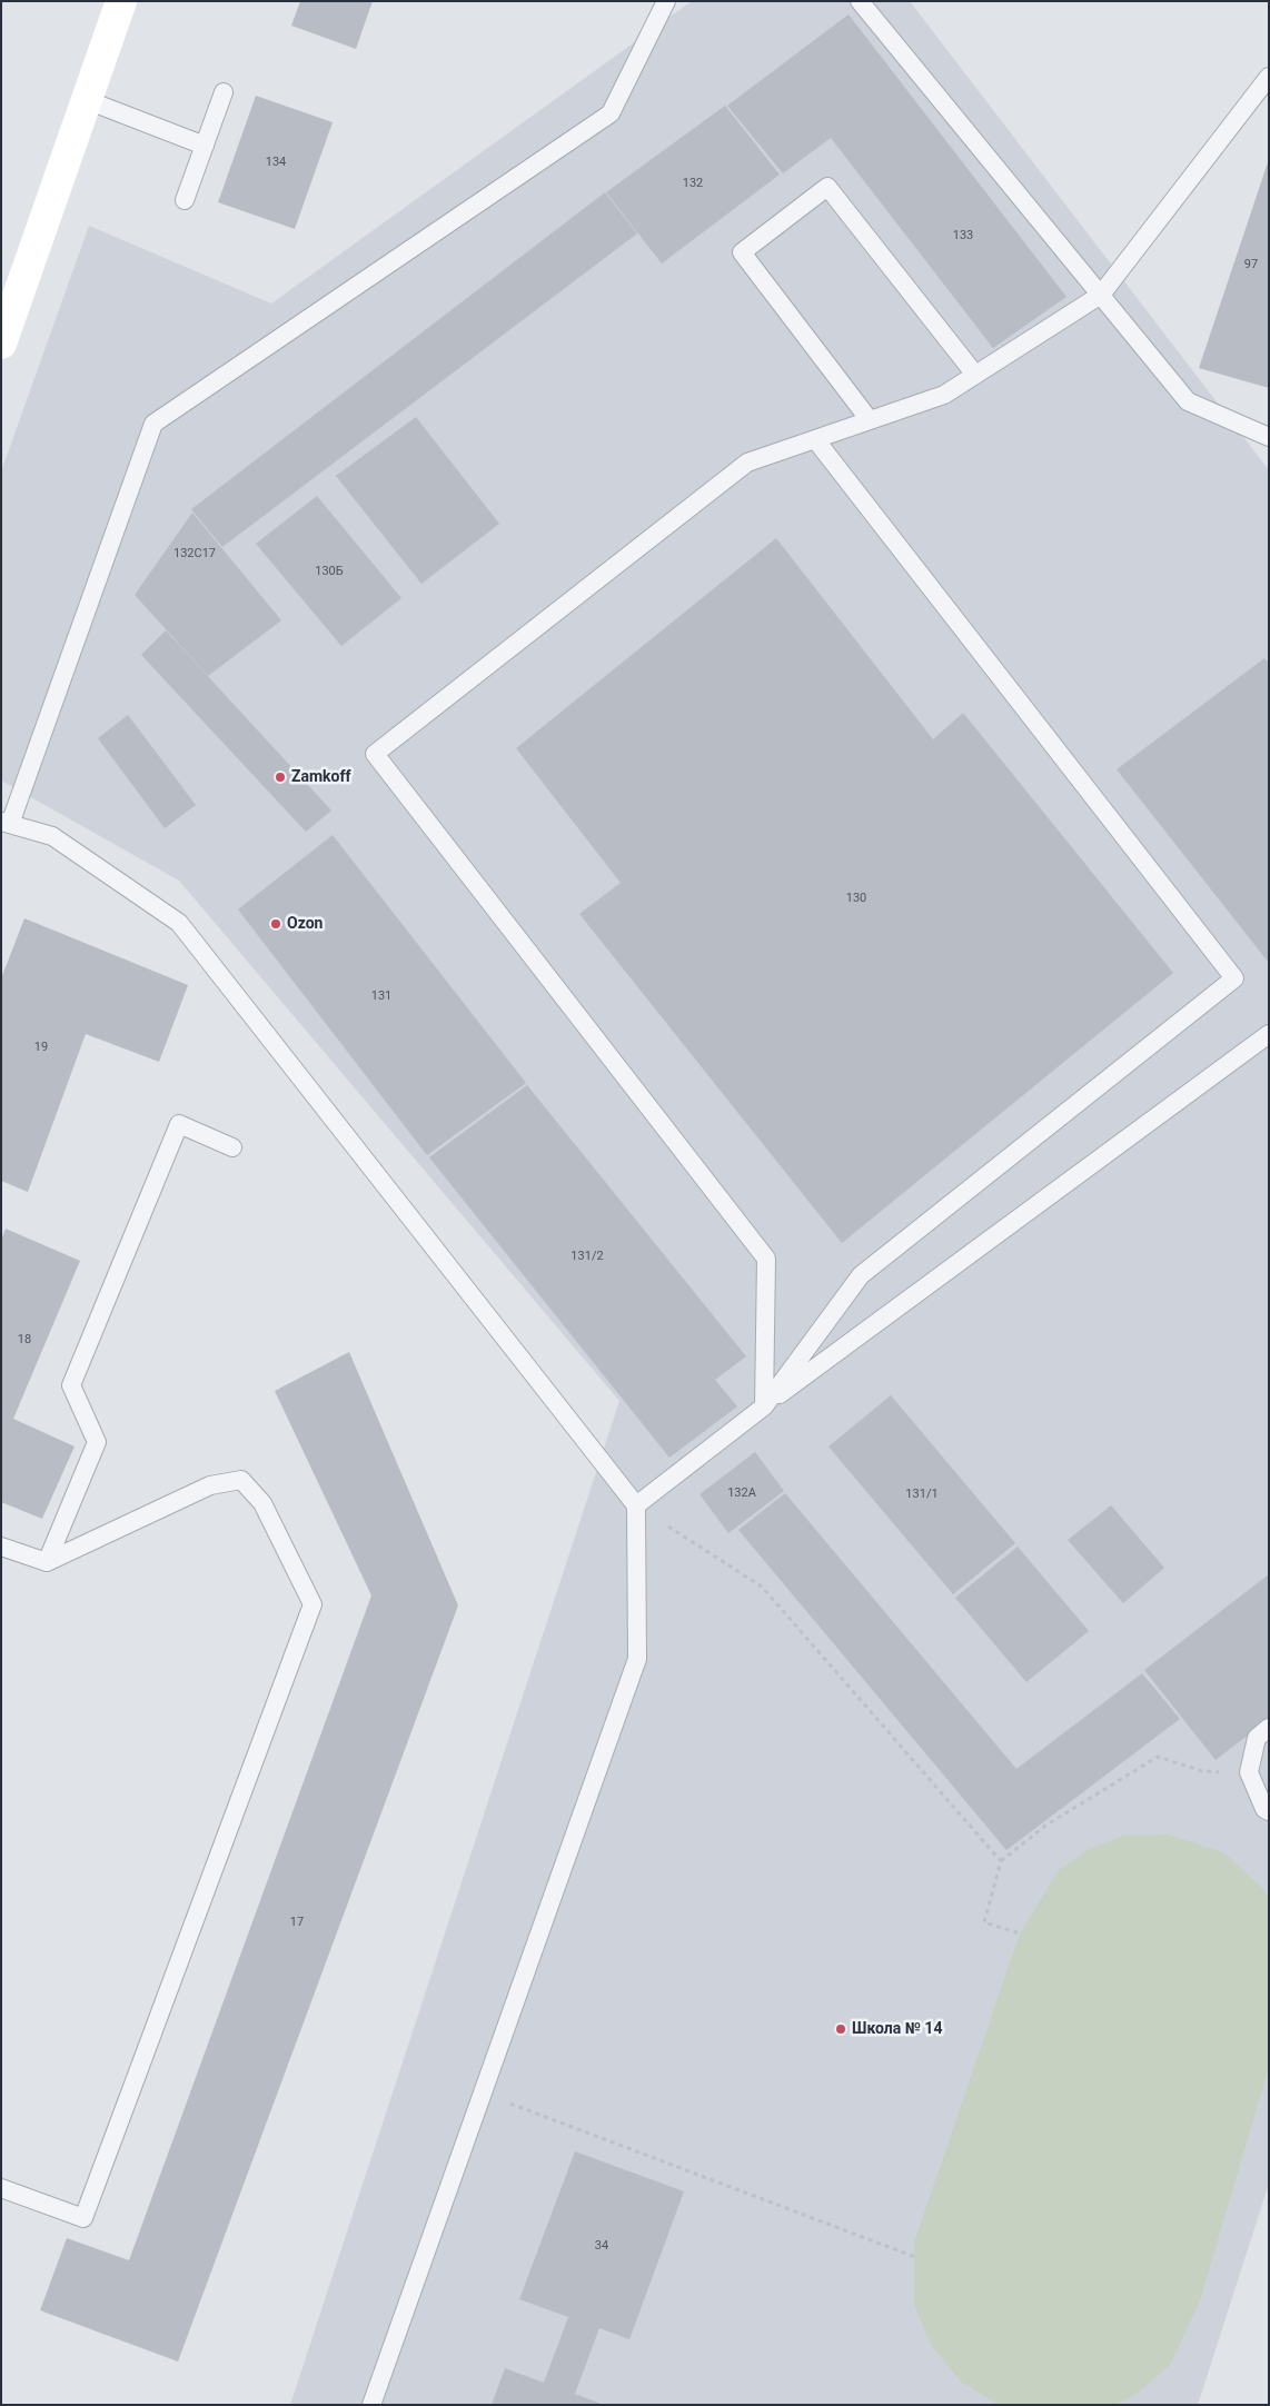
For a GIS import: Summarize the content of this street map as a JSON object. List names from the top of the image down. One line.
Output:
{"places":["Zamkoff","Ozon","Школа № 14"],"house_numbers":["134","132","133","97","132С17","130Б","130","131","19","131/2","18","132А","131/1","17","34"]}
